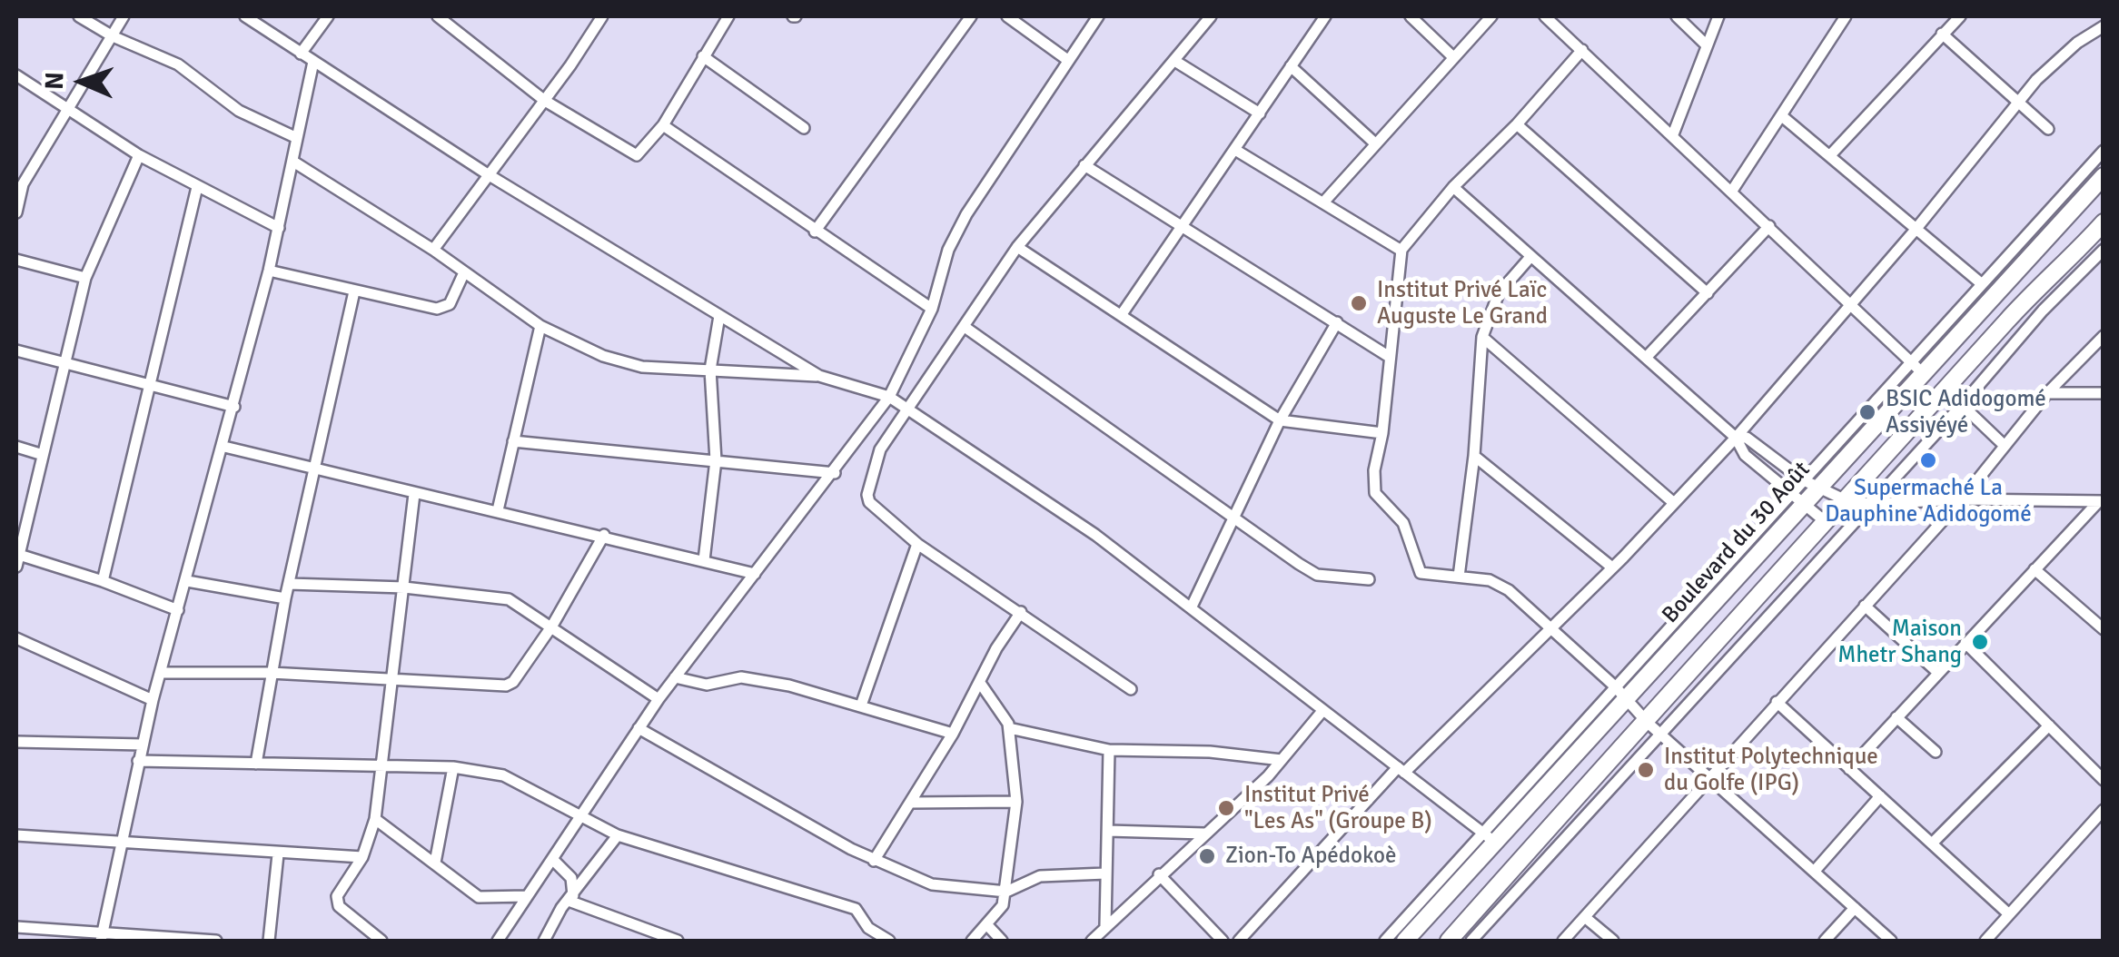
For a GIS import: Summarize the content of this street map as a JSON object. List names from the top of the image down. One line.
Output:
{"streets":{"highway":["Boulevard du 30 Août"]},"places":["Institut Privé Laïc Auguste Le Grand","BSIC Adidogomé Assiyéyé","Supermaché La Dauphine Adidogomé","Maison Mhetr Shang","Institut Polytechnique du Golfe (IPG)","Institut Privé \"Les As\" (Groupe B)","Zion-To Apédokoè"],"north":"left"}
